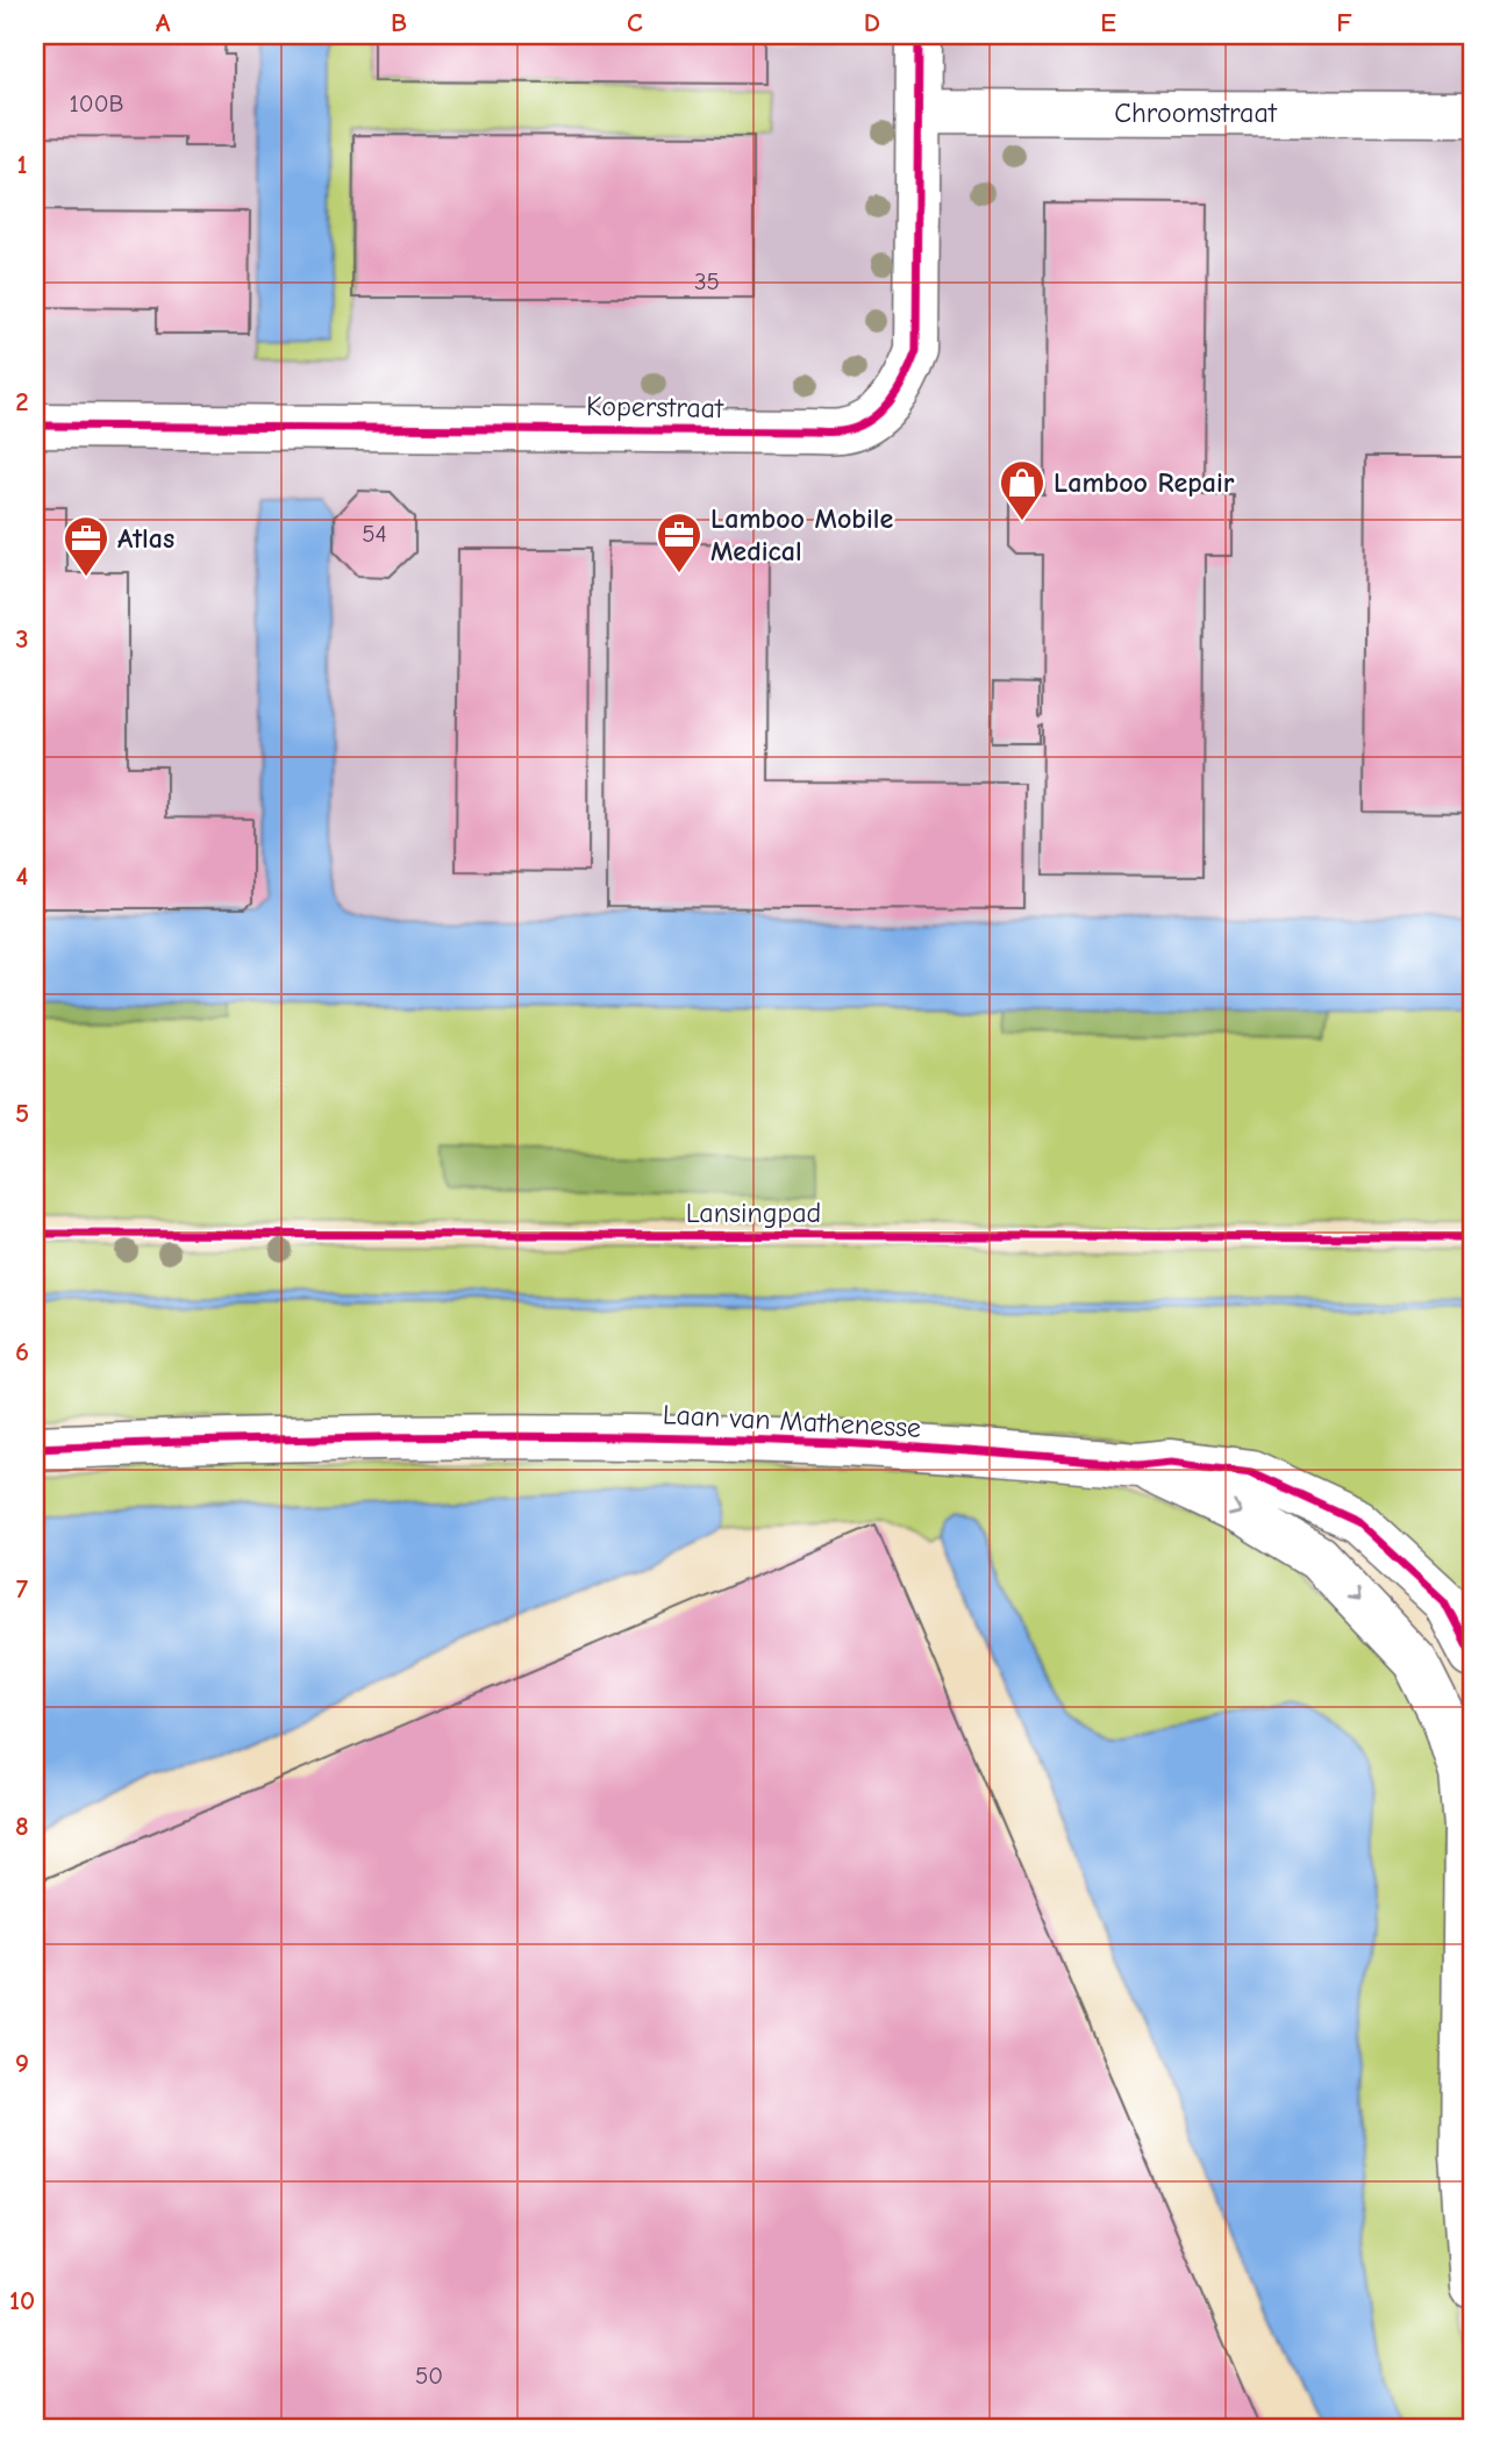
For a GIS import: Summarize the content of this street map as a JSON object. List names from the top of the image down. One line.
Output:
{"streets":{"street":["Chroomstraat","Koperstraat","Laan van Mathenesse"],"cycle path":["Lansingpad"]},"crossings":[["Chroomstraat","Koperstraat"]],"places":{"shop":["Lamboo Repair"],"office":["Lamboo Mobile Medical","Atlas"]},"house_numbers":["100B","35","54","50"],"grid":{"columns":["A","B","C","D","E","F"],"rows":["1","2","3","4","5","6","7","8","9","10"]}}
